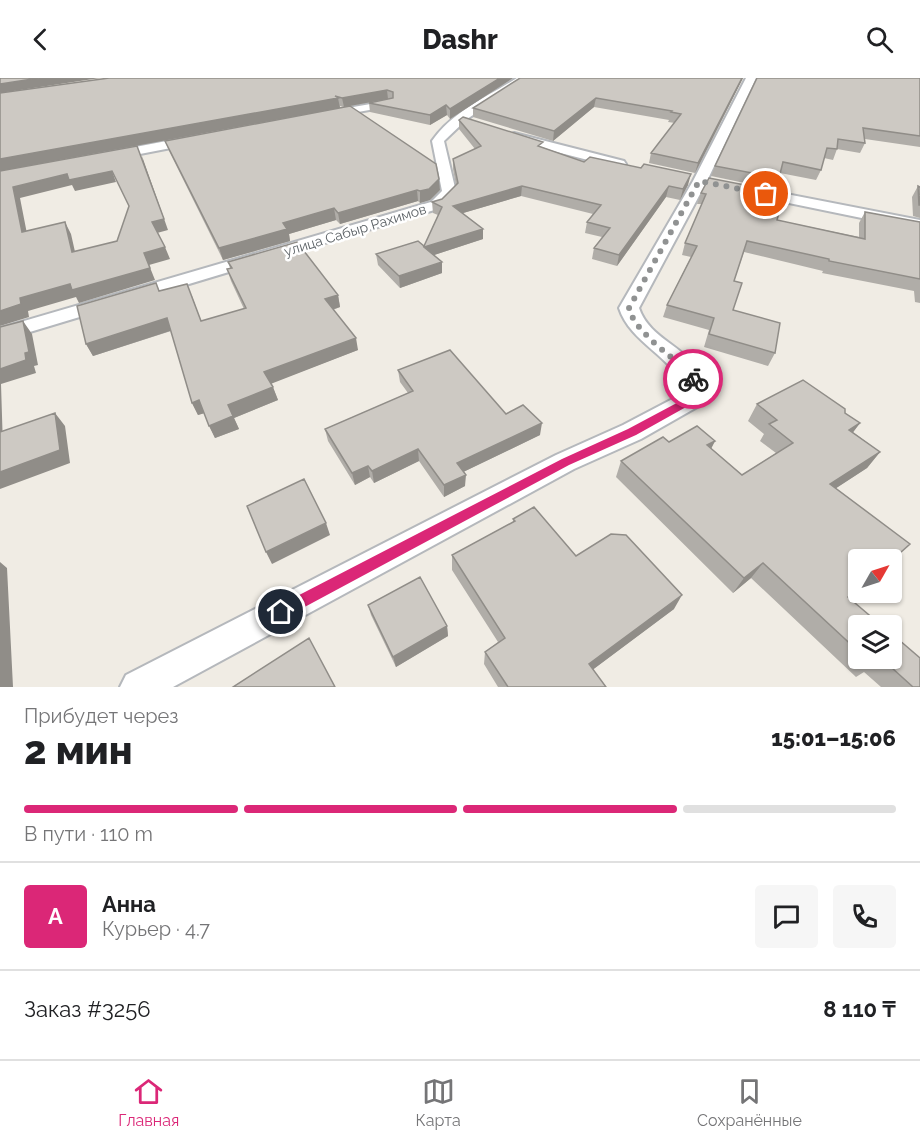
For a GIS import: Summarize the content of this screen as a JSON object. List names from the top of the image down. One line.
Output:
{"streets":{"street":["улица Сабыр Рахимов"]},"north":"top right","page":{"header":"Dashr","heading":["2 мин","Прибудет через","15:01–15:06"],"panel":["Анна","Курьер · 4.7","Заказ #3256","8 110 ₸"],"bar":"В пути · 110 m","round":"А","tabs":["Главная","Карта","Сохранённые"]}}
